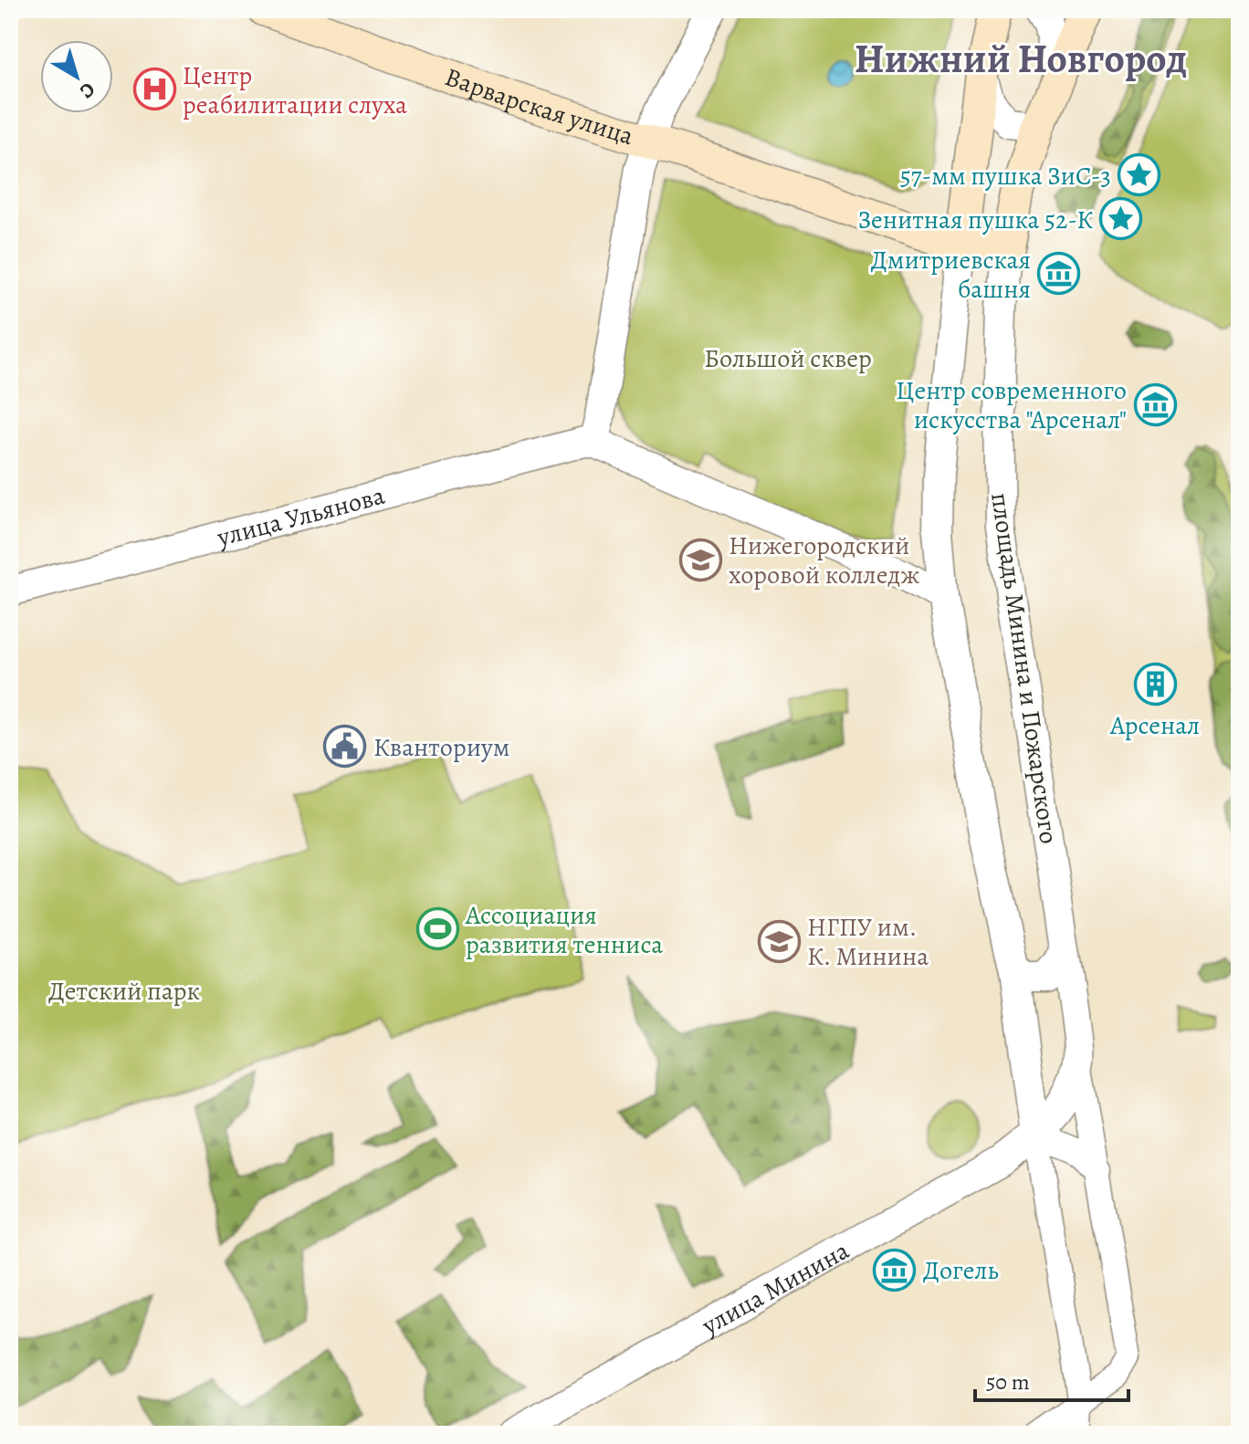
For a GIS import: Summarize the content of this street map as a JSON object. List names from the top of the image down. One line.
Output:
{"streets":{"main road":["Варварская улица","площадь Минина и Пожарского"],"street":["улица Ульянова","улица Минина"]},"crossings":[["площадь Минина и Пожарского","улица Минина"]],"districts":["Нижний Новгород"],"parks":["Большой сквер","Детский парк"],"places":{"hospital":["Центр реабилитации слуха"],"place":["57-мм пушка ЗиС-3","Зенитная пушка 52-К"],"museum":["Дмитриевская башня","Центр современного искусства \"Арсенал\"","Догель"],"school or university":["Нижегородский хоровой колледж","НГПУ им. К. Минина"],"building":["Арсенал"],"public building":["Кванториум"],"sports":["Ассоциация развития тенниса"]},"scale_bar":"50 m","north":"bottom right"}
